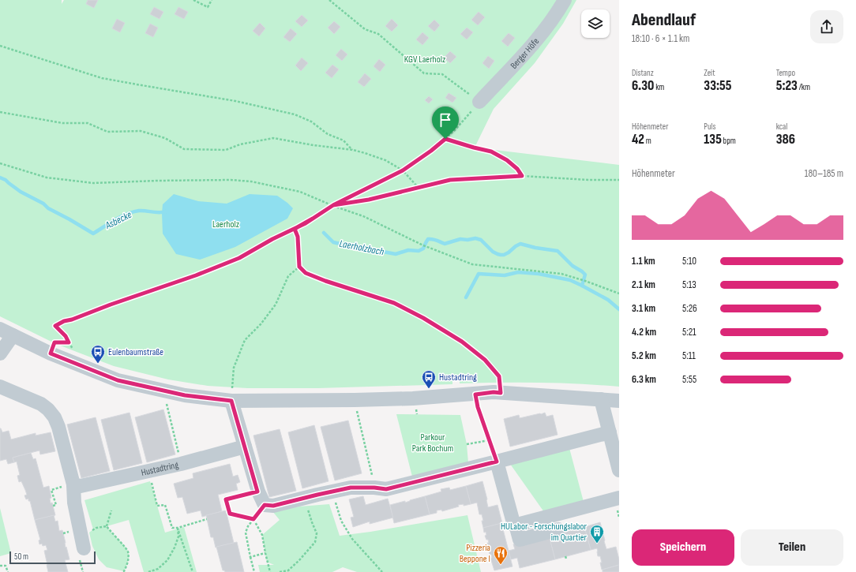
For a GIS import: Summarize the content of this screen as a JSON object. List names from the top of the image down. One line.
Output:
{"streets":{"street":["Berger Höfe","Hustadtring"]},"water":["Asbecke","Laerholzbach"],"parks":["KGV Laerholz","Laerholz","Parkour Park Bochum"],"places":{"bus stop":["Eulenbaumstraße","Hustadtring"],"building":["HULabor - Forschungslabor im Quartier"],"restaurant":["Pizzeria Beppone I"]},"scale_bar":"50 m","page":{"heading":["Abendlauf","18:10 · 6 × 1.1 km"],"stats":[["Distanz","6.30 km"],["Zeit","33:55"],["Tempo","5:23 /km"],["Höhenmeter","42 m"],["Puls","135 bpm"],["kcal","386"]],"chart":["Höhenmeter","180–185 m"],"list":[{"name":"1.1 km","note":"5:10"},{"name":"2.1 km","note":"5:13"},{"name":"3.1 km","note":"5:26"},{"name":"4.2 km","note":"5:21"},{"name":"5.2 km","note":"5:11"},{"name":"6.3 km","note":"5:55"}],"buttons":["Speichern","Teilen"],"scale":"50 m"}}
